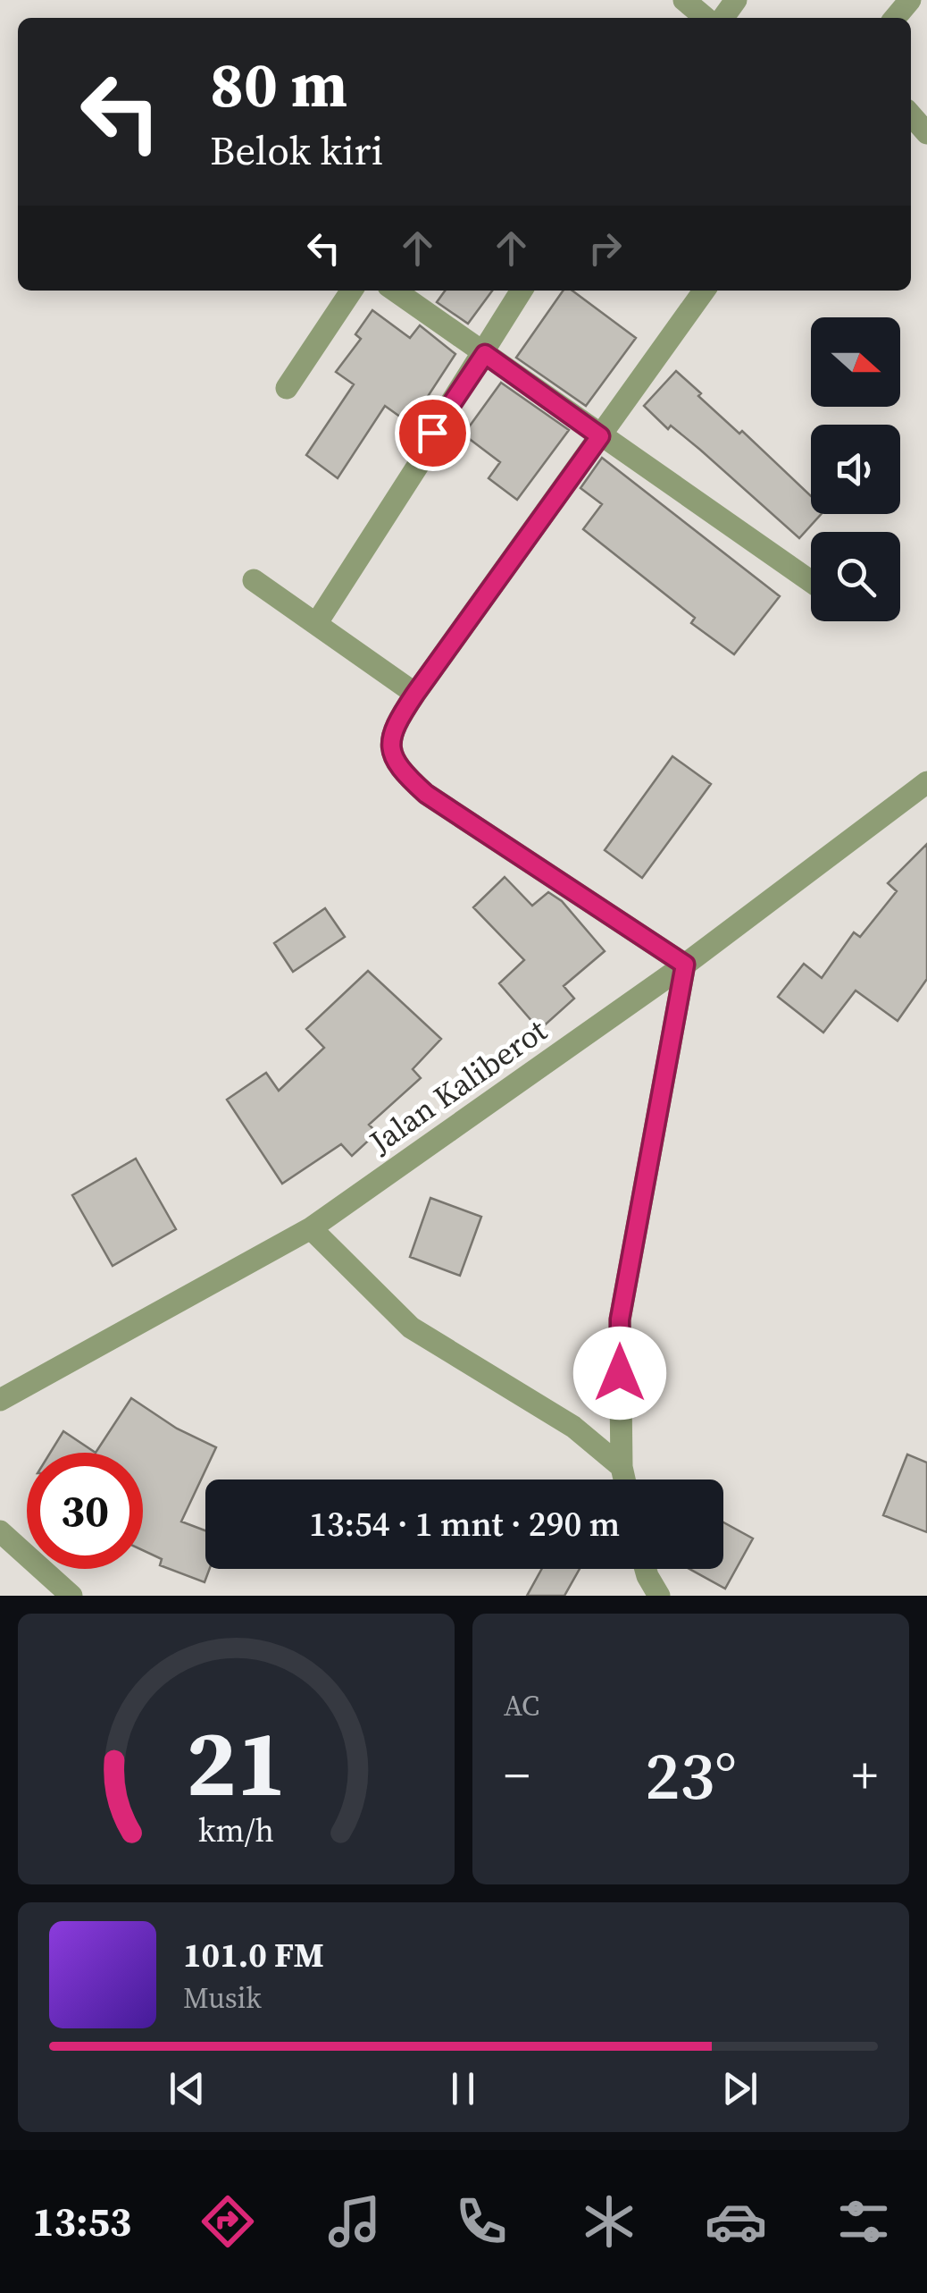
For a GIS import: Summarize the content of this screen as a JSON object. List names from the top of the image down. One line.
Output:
{"streets":{"street":["Jalan Kaliberot"]},"north":"right","page":{"turn":["80 m","Belok kiri"],"limit":"30","trip":"13:54 · 1 mnt · 290 m","tile":"AC","heat":["−","23°","+"],"song":["101.0 FM","Musik"],"tabs":"13:53","gauge":["21","km/h"]}}
